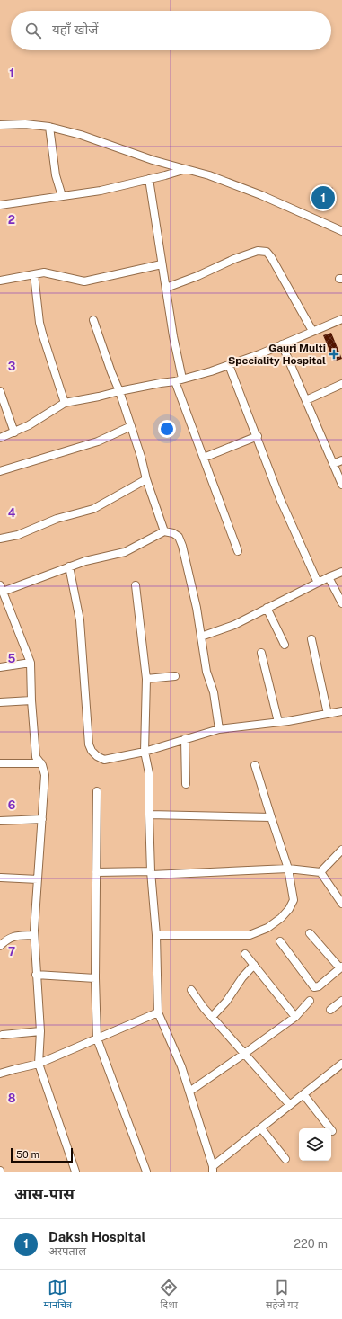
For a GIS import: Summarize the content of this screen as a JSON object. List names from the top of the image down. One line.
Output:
{"places":{"health":["Gauri Multi Speciality Hospital"]},"scale_bar":"50 m","page":{"search":"यहाँ खोजें","pins":"1","scale":"50 m","heading":"आस-पास","list":[{"mark":"1","name":"Daksh Hospital","note":"अस्पताल","value":"220 m"}],"nav":["मानचित्र","दिशा","सहेजे गए"]},"grid":{"rows":["1","2","3","4","5","6","7","8"]}}
